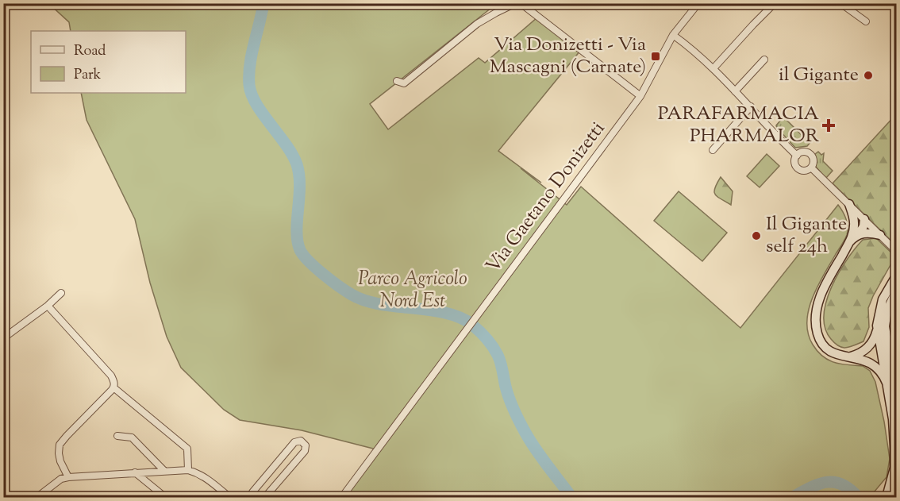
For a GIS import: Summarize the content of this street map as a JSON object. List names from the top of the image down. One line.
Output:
{"streets":{"street":["Via Gaetano Donizetti"]},"parks":["Parco Agricolo Nord Est"],"places":{"transit":["Via Donizetti - Via Mascagni (Carnate)"],"other":["il Gigante","Il Gigante self 24h"],"health":["PARAFARMACIA PHARMALOR"]},"legend":["Road","Park"]}
